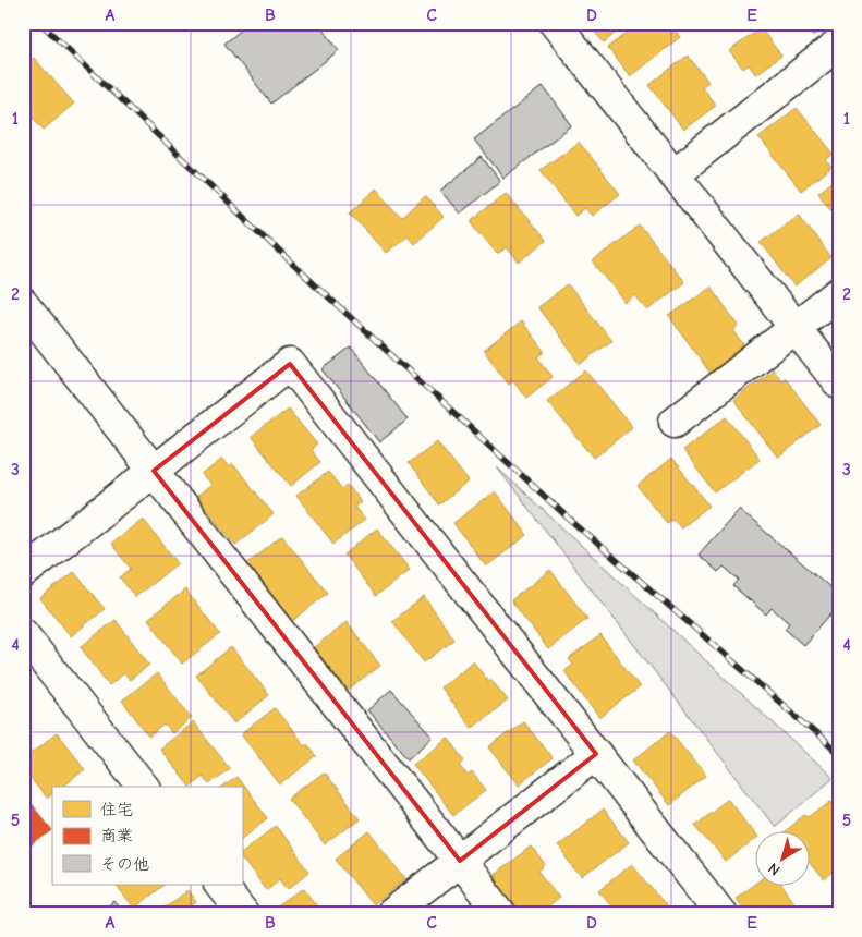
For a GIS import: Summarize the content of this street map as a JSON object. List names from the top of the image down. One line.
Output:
{"legend":["住宅","商業","その他"],"north":"bottom left","grid":{"columns":["A","B","C","D","E"],"rows":["1","2","3","4","5"]}}
